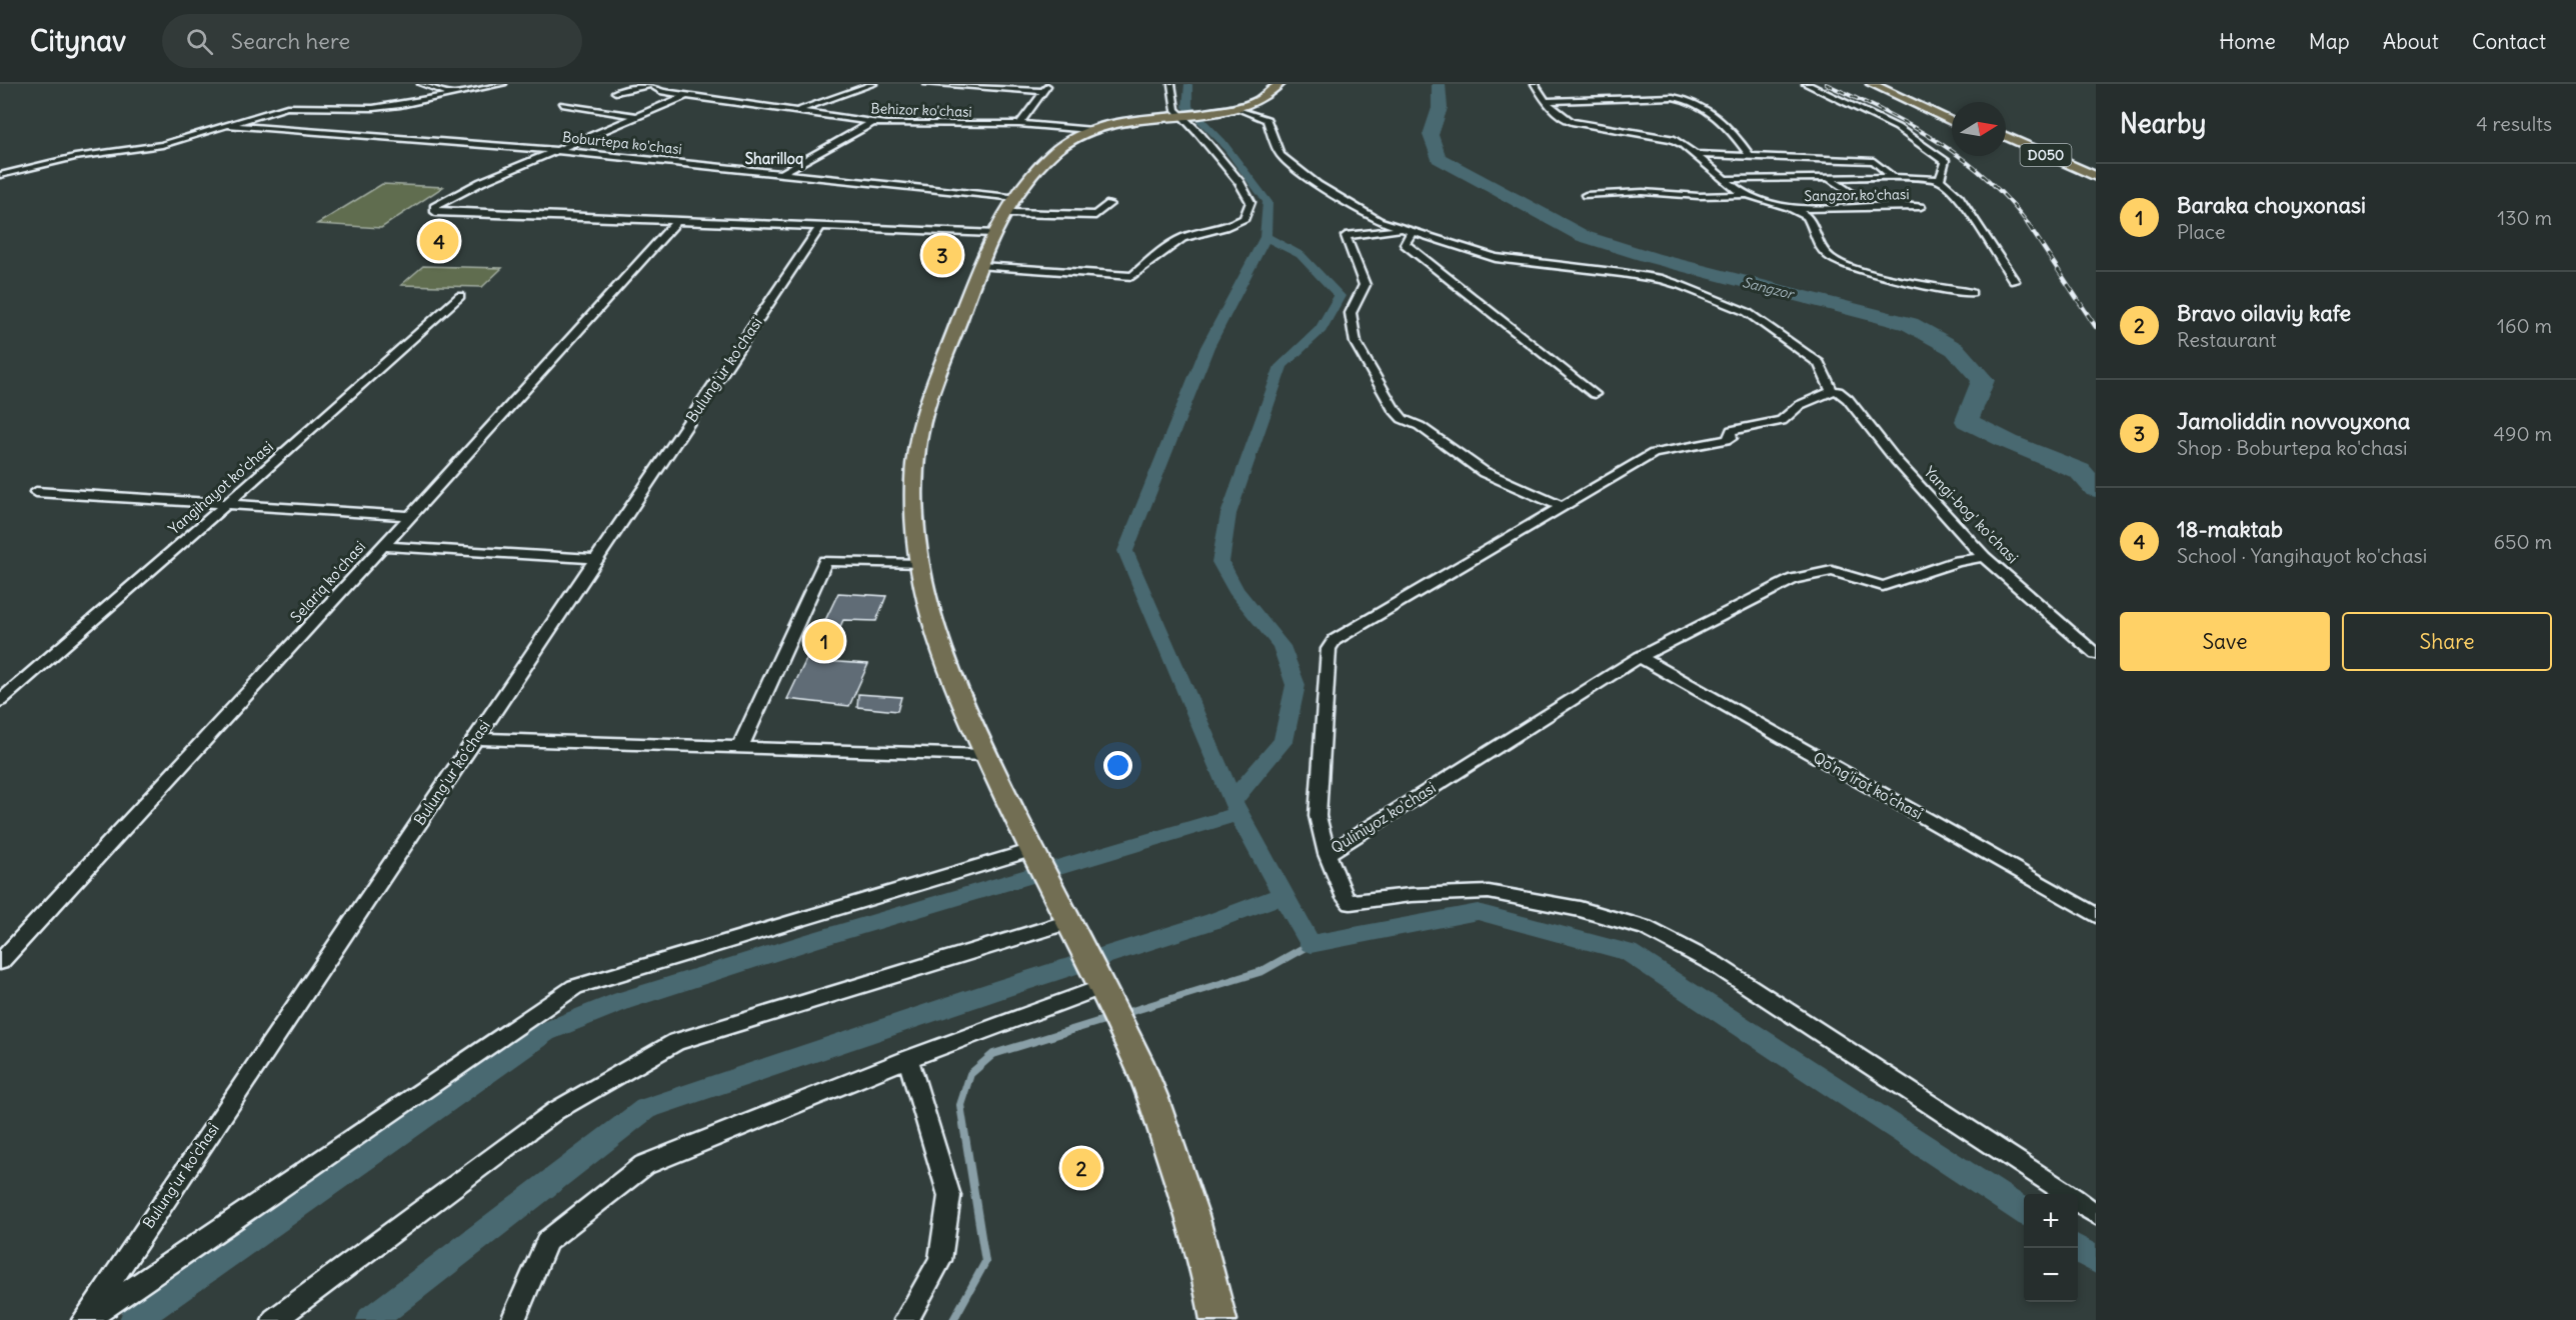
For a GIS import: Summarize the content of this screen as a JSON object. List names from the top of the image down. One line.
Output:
{"streets":{"main road":["D050"],"street":["Behizor ko'chasi","Boburtepa ko'chasi","Sangzor ko'chasi","Bulung'ur ko'chasi","Yangihayot ko'chasi","Yangi-bog' ko'chasi","Selariq ko'chasi","Qo'ng'irot ko'chasi","Quliniyoz ko'chasi"]},"crossings":[["Yangi-bog' ko'chasi","Quliniyoz ko'chasi"],["Qo'ng'irot ko'chasi","Quliniyoz ko'chasi"]],"districts":["Sharilloq"],"water":["Sangzor"],"north":"right","page":{"header":"Citynav","search":"Search here","nav":["Home","Map","About","Contact"],"heading":["Nearby","4 results"],"list":[{"mark":"1","name":"Baraka choyxonasi","note":"Place","value":"130 m"},{"mark":"2","name":"Bravo oilaviy kafe","note":"Restaurant","value":"160 m"},{"mark":"3","name":"Jamoliddin novvoyxona","note":"Shop · Boburtepa ko'chasi","value":"490 m"},{"mark":"4","name":"18-maktab","note":"School · Yangihayot ko'chasi","value":"650 m"}],"pins":["4","3","1","2"],"buttons":["Save","Share"],"map_buttons":["+","−"]}}
